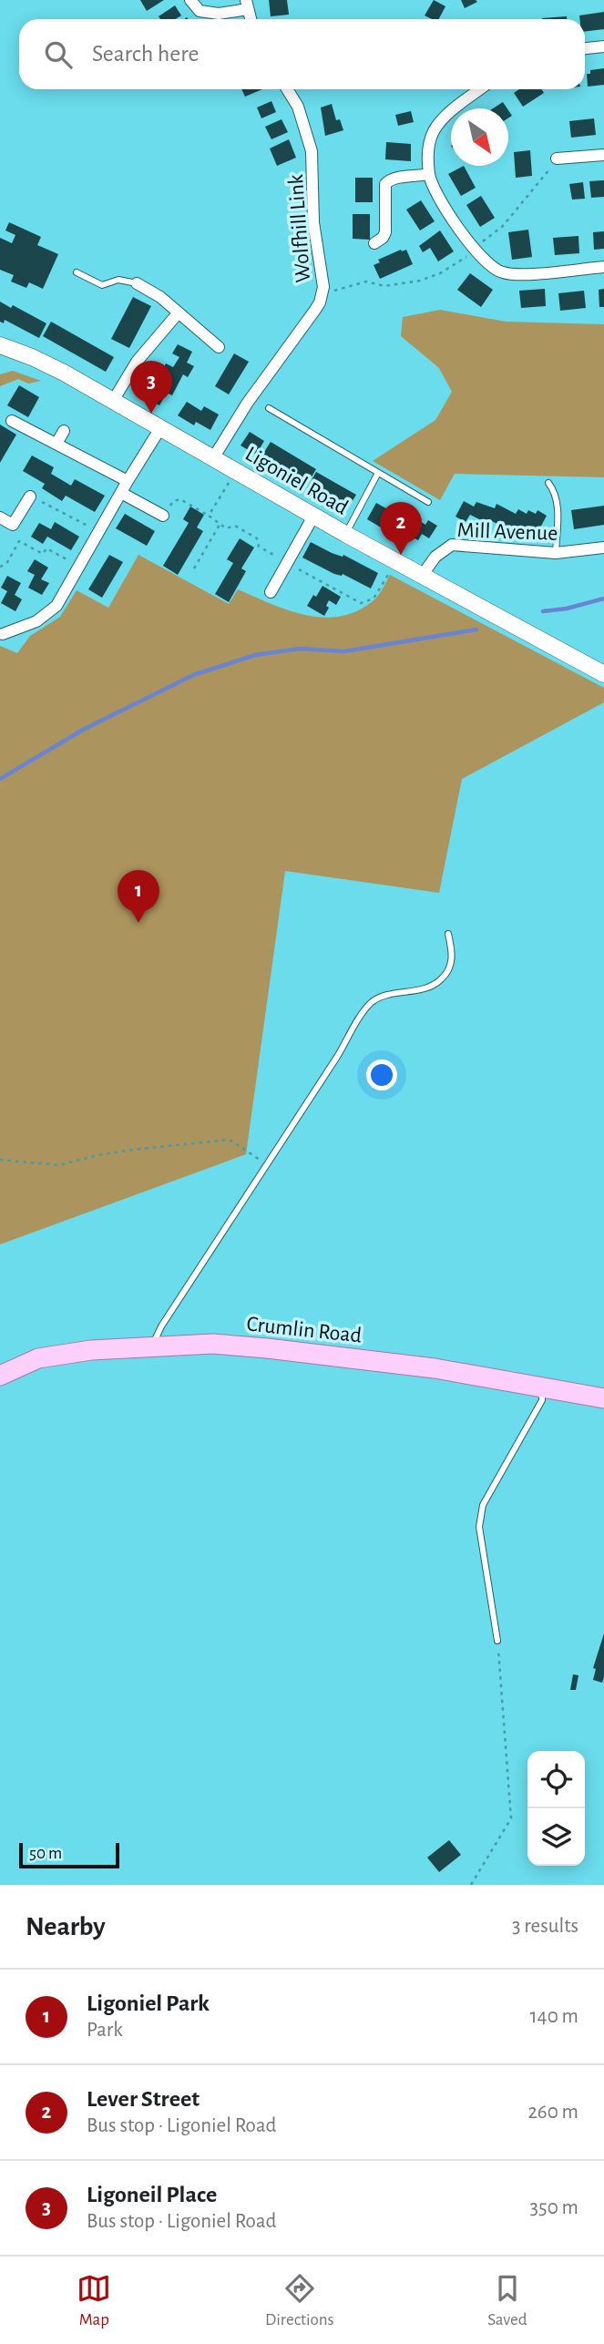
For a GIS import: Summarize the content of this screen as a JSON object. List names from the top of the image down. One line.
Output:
{"streets":{"main road":["Crumlin Road"],"street":["Wolfhill Link","Ligoniel Road","Mill Avenue"]},"crossings":[["Wolfhill Link","Ligoniel Road"],["Ligoniel Road","Mill Avenue"]],"scale_bar":"50 m","north":"bottom right","page":{"search":"Search here","pins":["3","2","1"],"scale":"50 m","heading":["Nearby","3 results"],"list":[{"mark":"1","name":"Ligoniel Park","note":"Park","value":"140 m"},{"mark":"2","name":"Lever Street","note":"Bus stop · Ligoniel Road","value":"260 m"},{"mark":"3","name":"Ligoneil Place","note":"Bus stop · Ligoniel Road","value":"350 m"}],"nav":["Map","Directions","Saved"]}}
